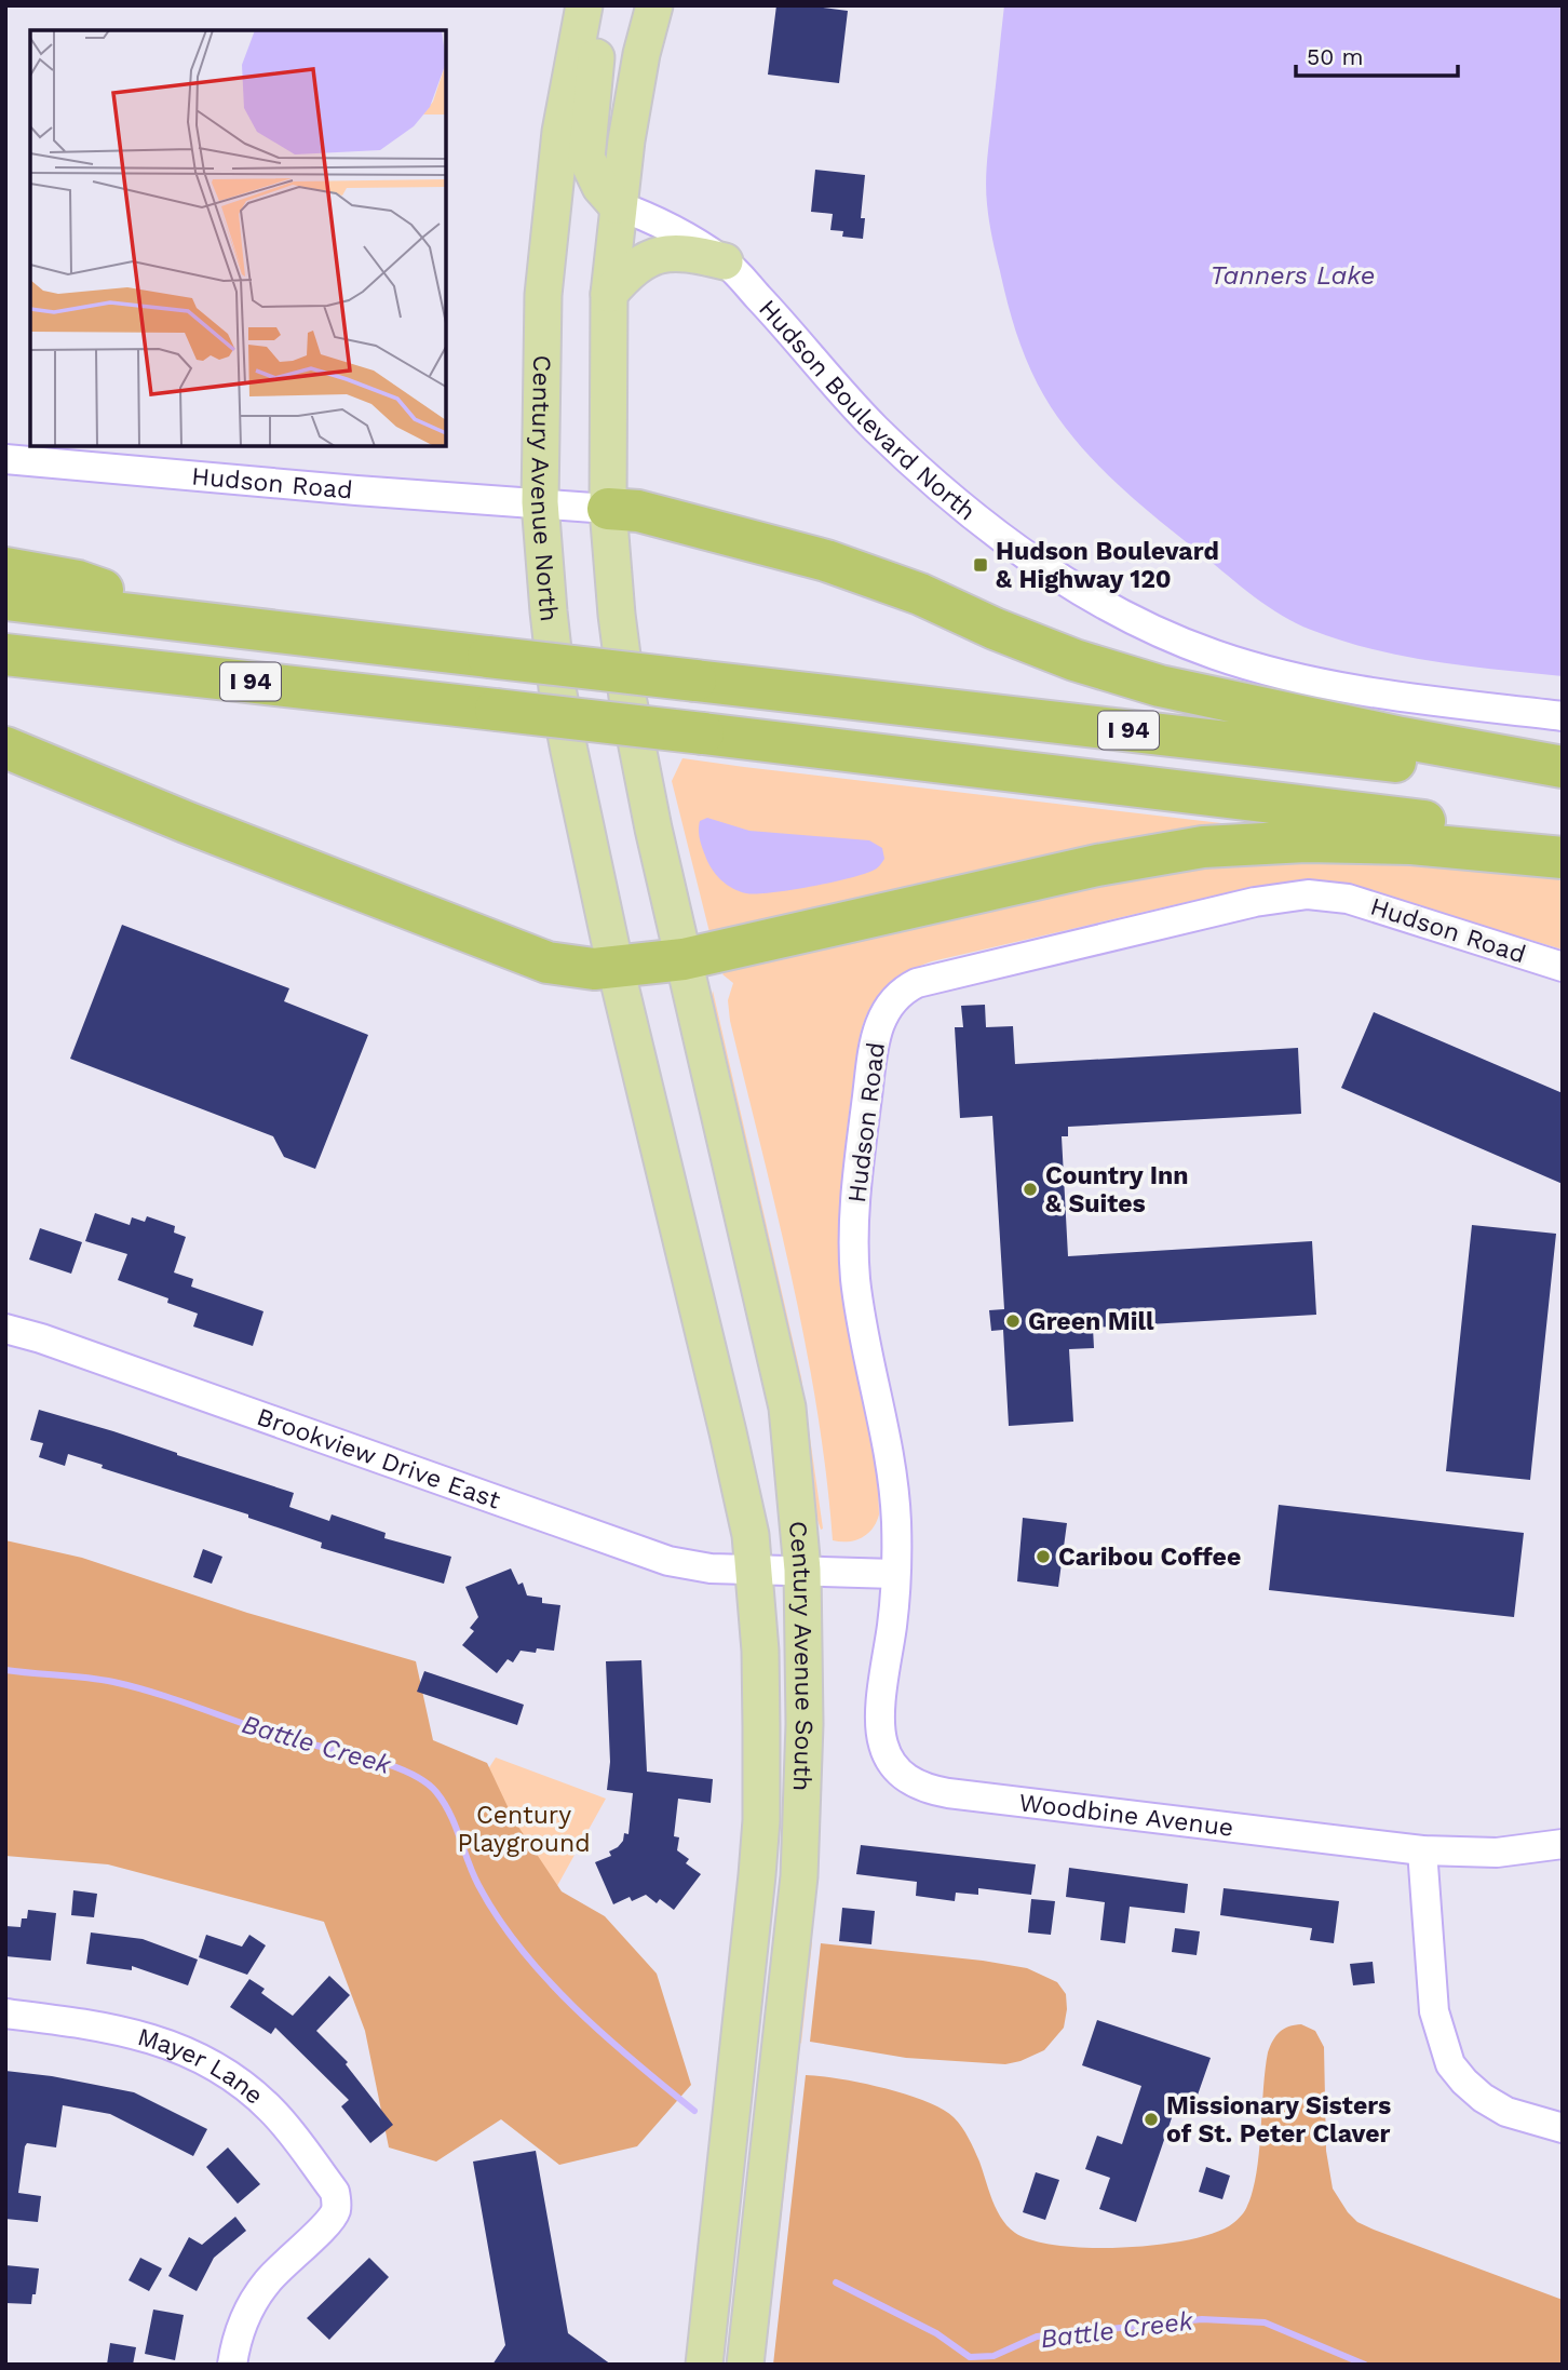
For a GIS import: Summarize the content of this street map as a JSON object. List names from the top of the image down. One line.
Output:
{"streets":{"highway":["I 94"],"main road":["Century Avenue North","Century Avenue South"],"street":["Hudson Boulevard North","Hudson Road","Brookview Drive East","Woodbine Avenue","Mayer Lane"]},"crossings":[["Hudson Road","Century Avenue North"],["Hudson Road","Woodbine Avenue"],["Century Avenue North","Century Avenue South"],["Brookview Drive East","Century Avenue South"]],"water":["Tanners Lake","Battle Creek"],"parks":["Century Playground"],"places":{"transit":["Hudson Boulevard & Highway 120"],"other":["Country Inn & Suites","Green Mill","Caribou Coffee","Missionary Sisters of St. Peter Claver"]},"scale_bar":"50 m"}
